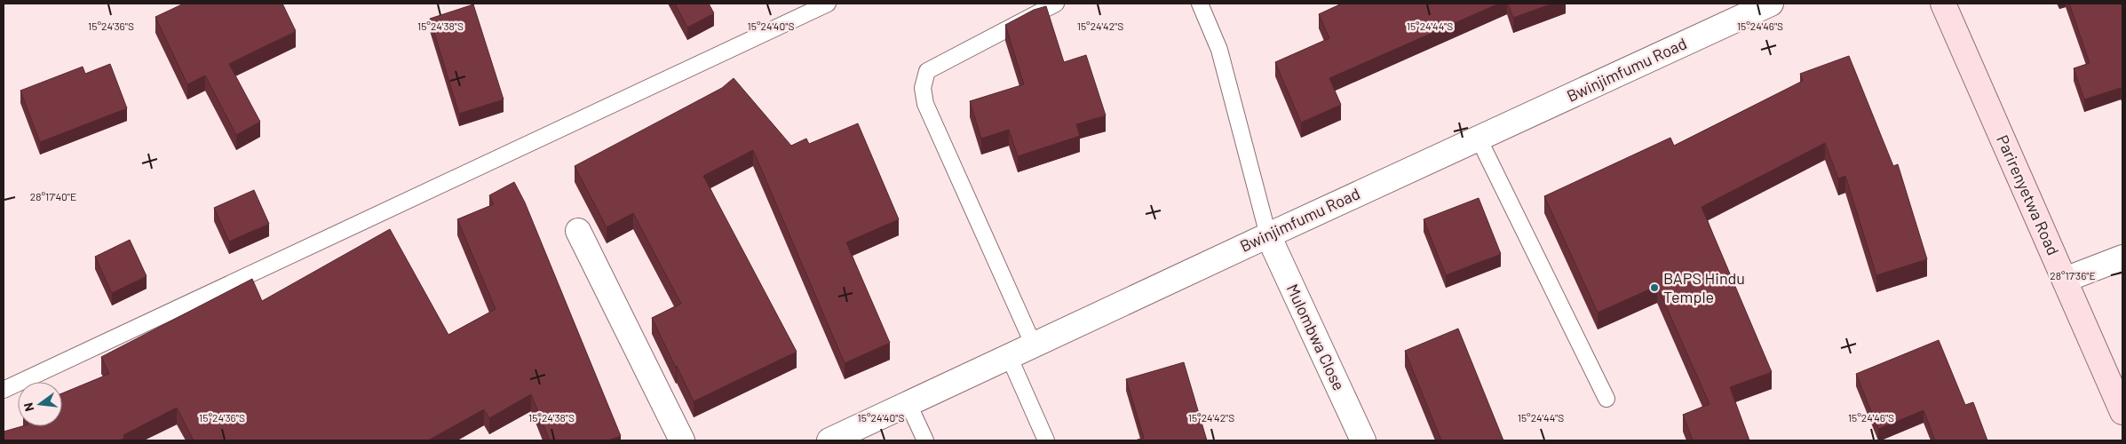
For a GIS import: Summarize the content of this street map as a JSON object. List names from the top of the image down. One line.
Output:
{"streets":{"main road":["Parirenyetwa Road"],"street":["Bwinjimfumu Road","Mulombwa Close"]},"crossings":[["Bwinjimfumu Road","Mulombwa Close"]],"places":["BAPS Hindu Temple"],"north":"left","coordinates":["15°24'36\"S","15°24'38\"S","15°24'40\"S","15°24'42\"S","15°24'44\"S","15°24'46\"S","28°17'40\"E","28°17'36\"E"]}
